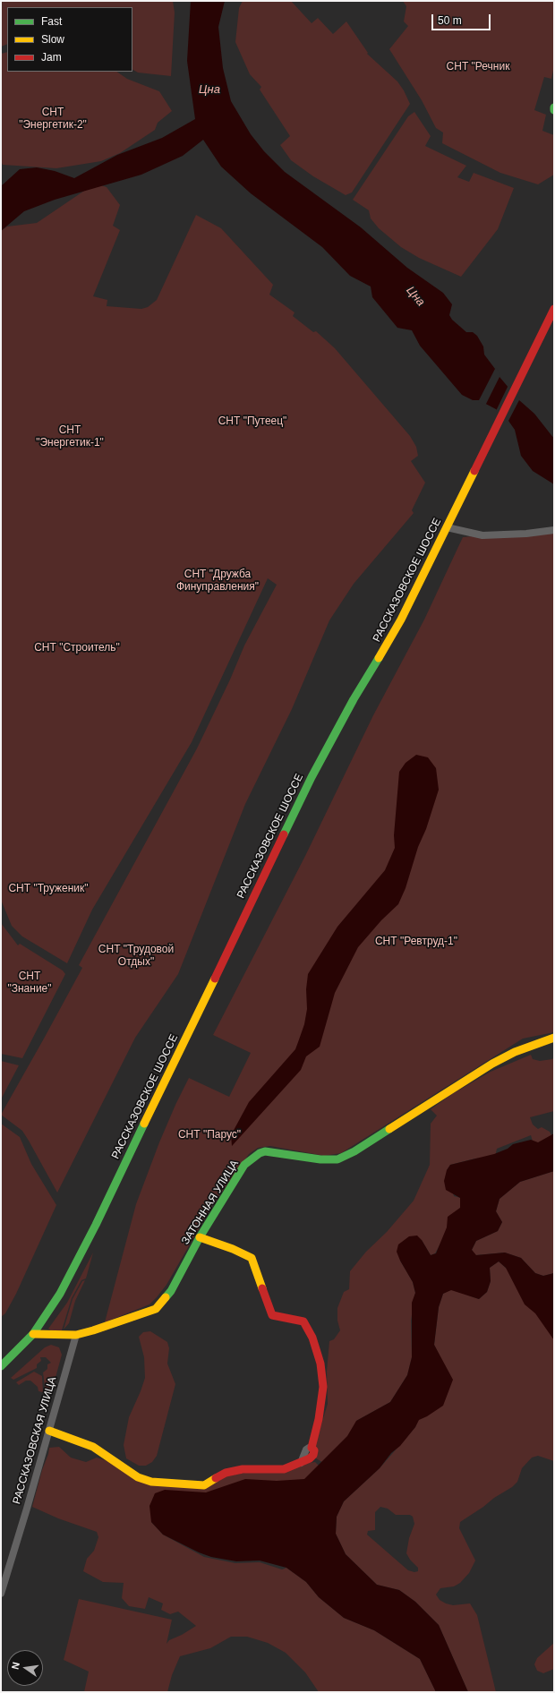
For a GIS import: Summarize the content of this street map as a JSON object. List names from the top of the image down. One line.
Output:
{"streets":{"street":["РАССКАЗОВСКОЕ ШОССЕ","ЗАТОННАЯ УЛИЦА","РАССКАЗОВСКАЯ УЛИЦА"]},"crossings":[["ЗАТОННАЯ УЛИЦА","РАССКАЗОВСКАЯ УЛИЦА"]],"water":["Цна"],"parks":["СНТ \"Речник","СНТ \"Энергетик-2\"","СНТ \"Путеец\"","СНТ \"Энергетик-1\"","СНТ \"Дружба Финуправления\"","СНТ \"Строитель\"","СНТ \"Труженик\"","СНТ \"Ревтруд-1\"","СНТ \"Трудовой Отдых\"","СНТ \"Знание\"","СНТ \"Парус\""],"legend":["Fast","Slow","Jam"],"scale_bar":"50 m","north":"left"}
